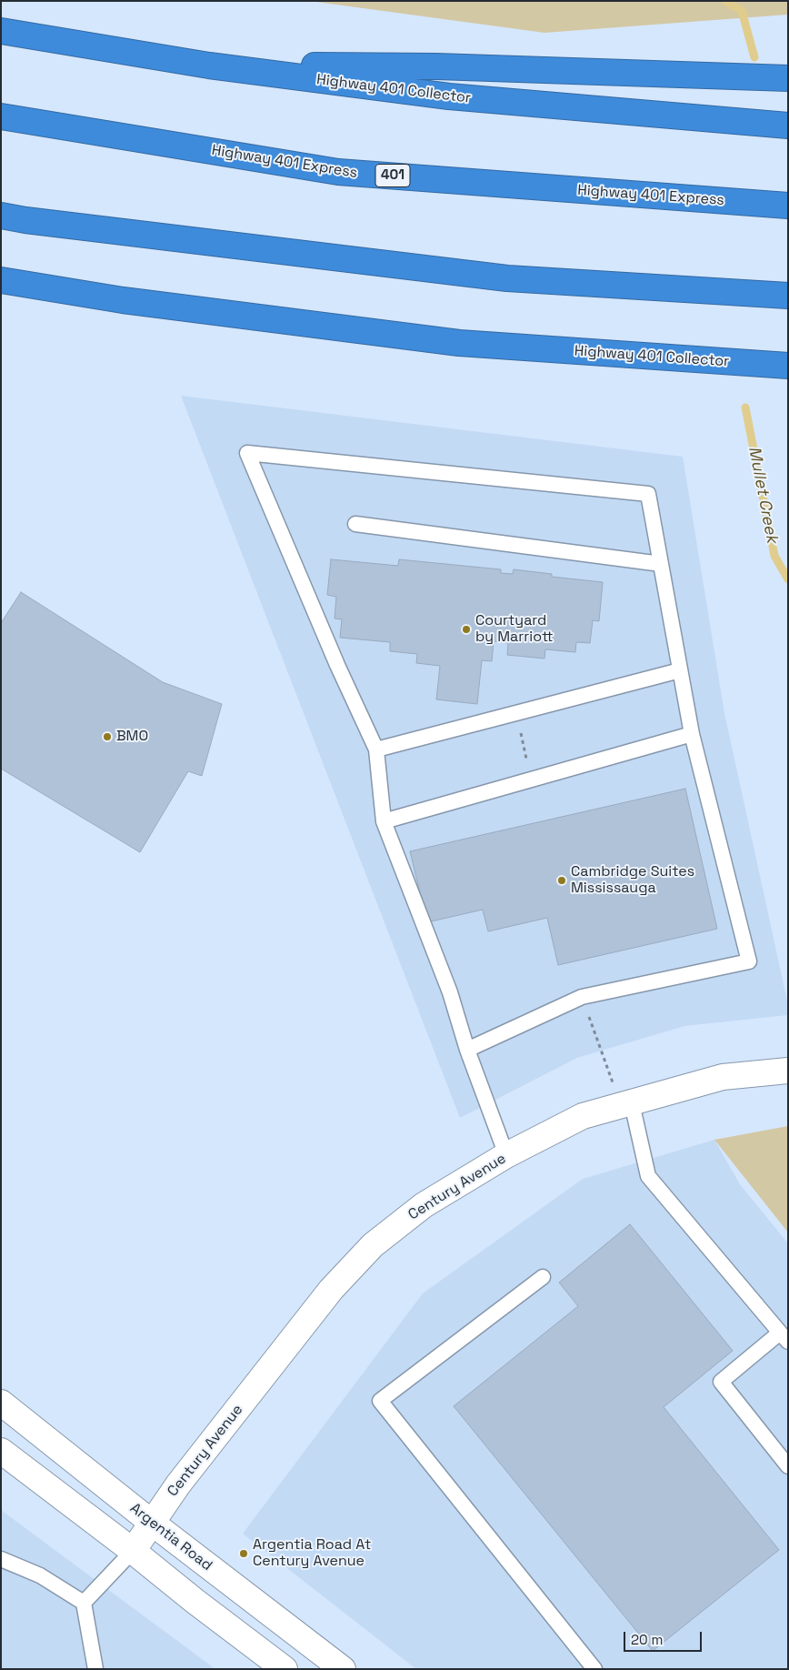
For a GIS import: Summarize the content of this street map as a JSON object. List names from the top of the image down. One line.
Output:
{"streets":{"highway":["Highway 401 Collector","Highway 401 Express","401"],"street":["Century Avenue","Argentia Road"]},"crossings":[["Century Avenue","Argentia Road"]],"water":["Mullet Creek"],"places":["Courtyard by Marriott","BMO","Cambridge Suites Mississauga","Argentia Road At Century Avenue"],"scale_bar":"20 m"}
